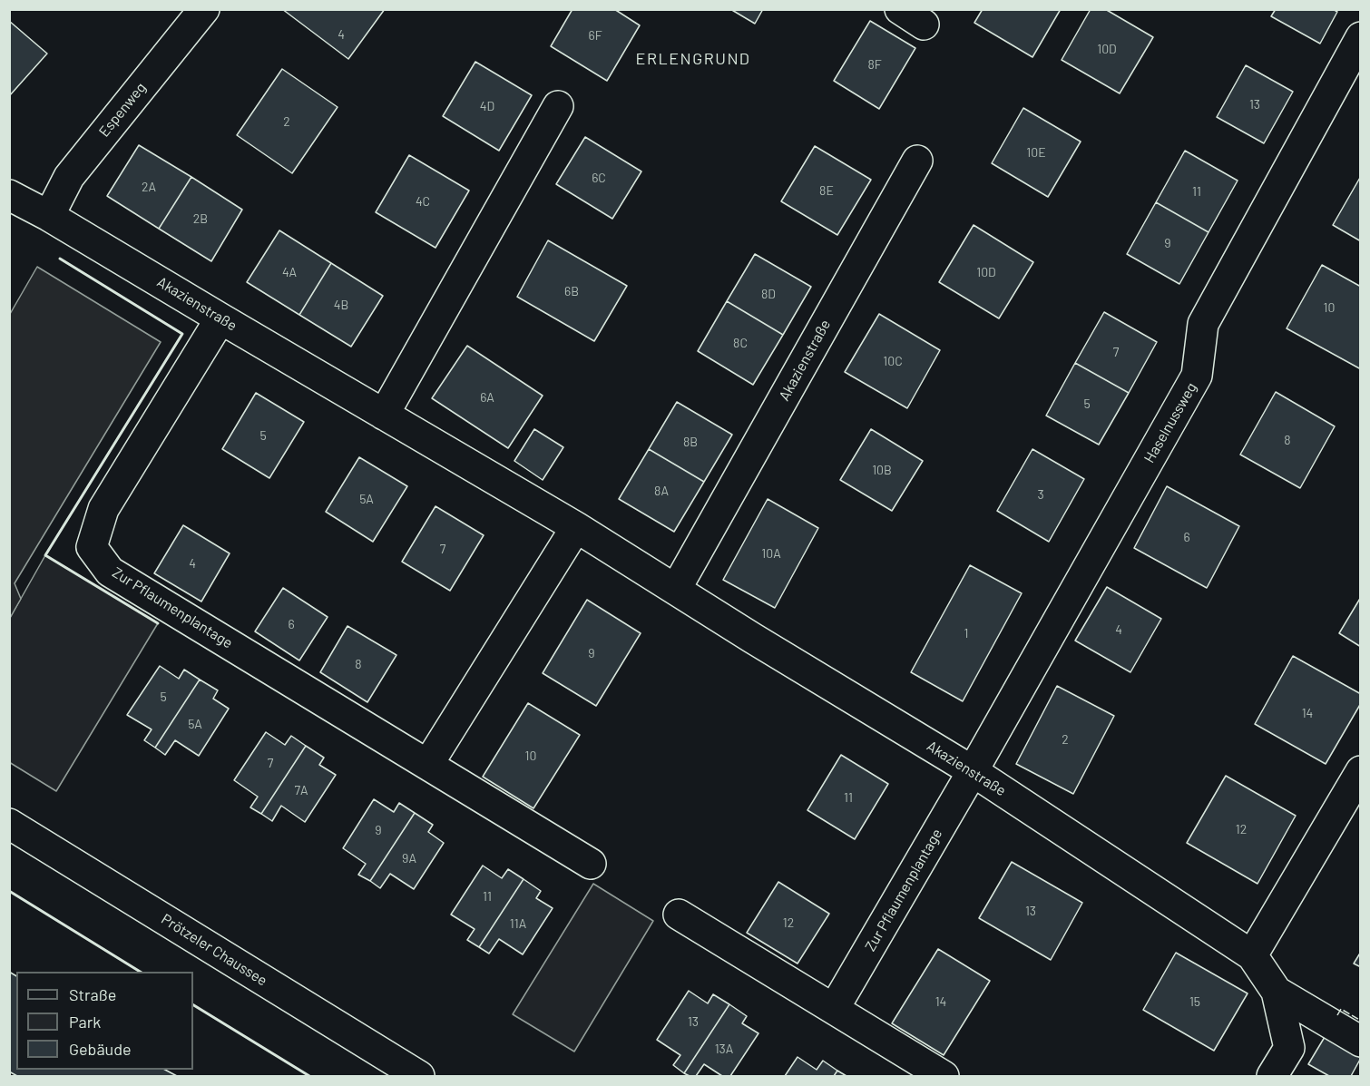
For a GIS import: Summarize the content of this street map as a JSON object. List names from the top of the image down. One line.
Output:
{"streets":{"street":["Espenweg","Akazienstraße","Haselnussweg","Zur Pflaumenplantage","Prötzeler Chaussee"]},"crossings":[["Espenweg","Akazienstraße"],["Akazienstraße","Haselnussweg"],["Akazienstraße","Zur Pflaumenplantage"],["Haselnussweg","Zur Pflaumenplantage"]],"districts":["ERLENGRUND"],"house_numbers":["4","6F","10D","8F","13","4D","2","10E","6C","2A","8E","11","4C","2B","9","4A","10D","6B","8D","4B","10","8C","7","10C","6A","5","5","8","8B","10B","8A","3","5A","6","7","10A","4","6","4","1","9","8","5","14","5A","2","10","7","7A","11","12","9","9A","11","13","12","11A","14","15","13","13A"],"legend":["Straße","Park","Gebäude"]}
